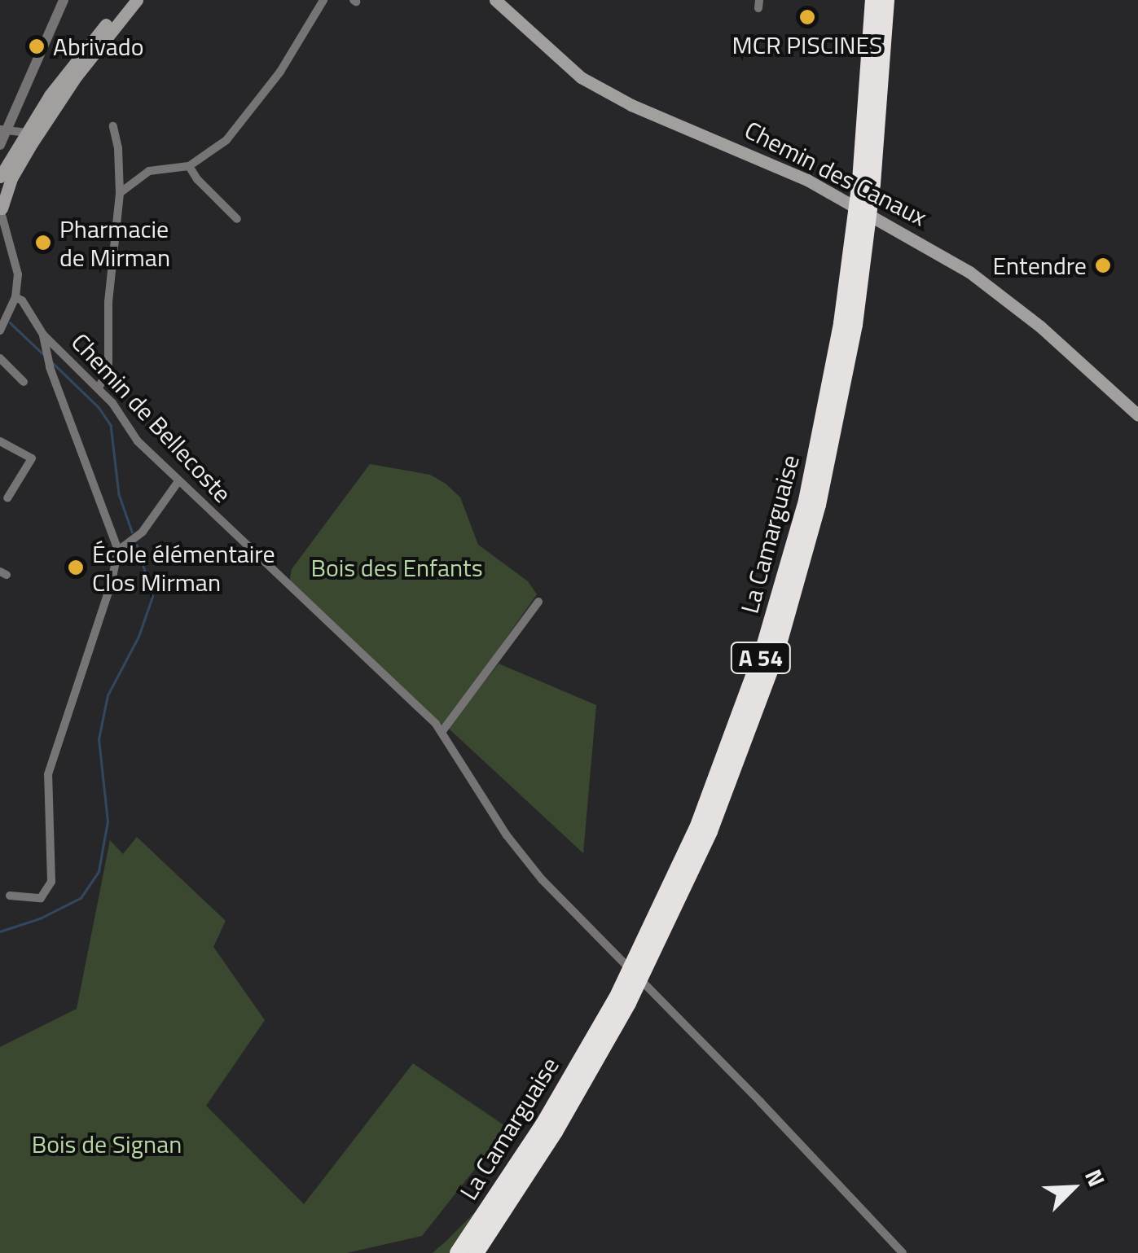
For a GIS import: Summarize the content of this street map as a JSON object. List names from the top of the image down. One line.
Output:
{"streets":{"highway":["La Camarguaise","A 54"],"main road":["Chemin des Canaux"],"street":["Chemin de Bellecoste"]},"parks":["Bois des Enfants","Bois de Signan"],"places":["MCR PISCINES","Abrivado","Pharmacie de Mirman","Entendre","École élémentaire Clos Mirman"],"north":"top right"}
